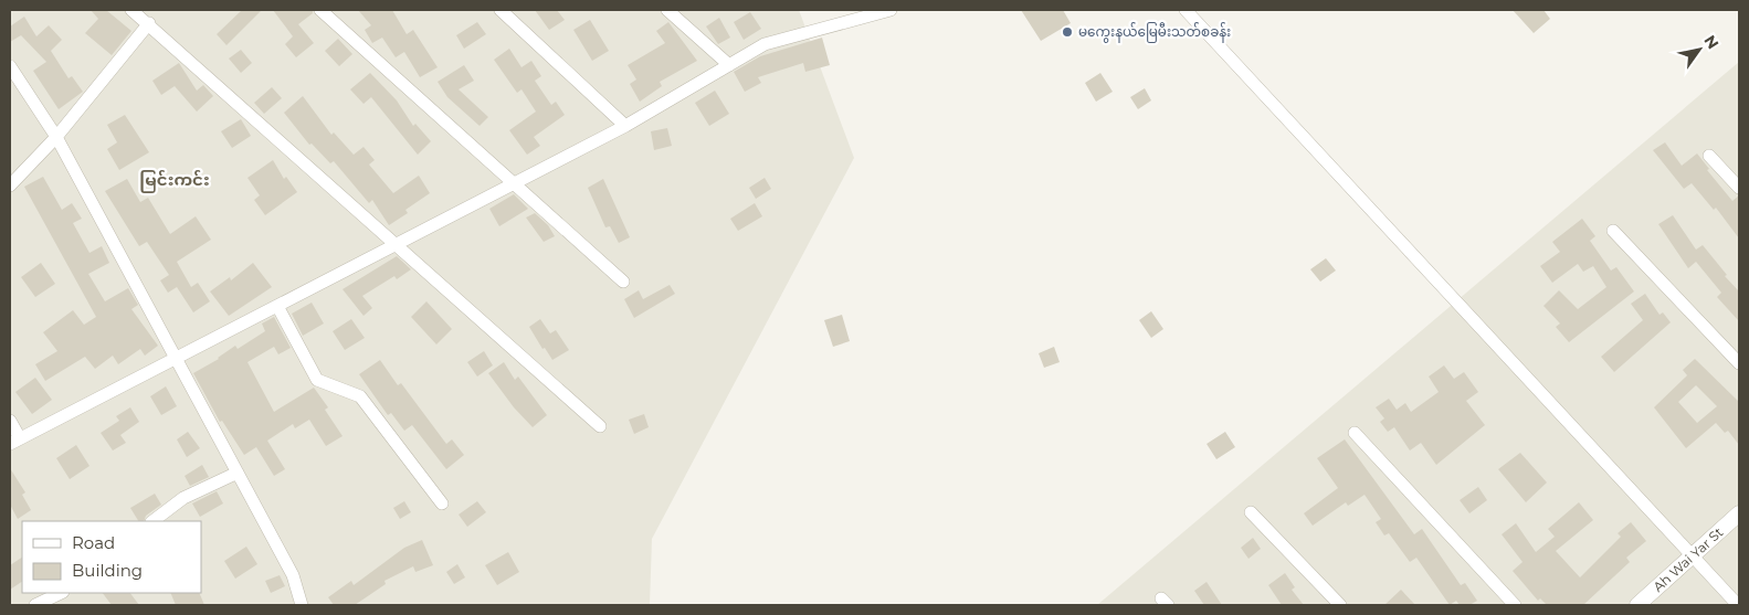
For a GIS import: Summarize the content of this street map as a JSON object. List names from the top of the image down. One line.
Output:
{"streets":{"street":["Ah Wai Yar St"]},"districts":["မြင်းကင်း"],"places":["မကွေးနယ်မြေမီးသတ်စခန်း"],"legend":["Road","Building"],"north":"top right"}
